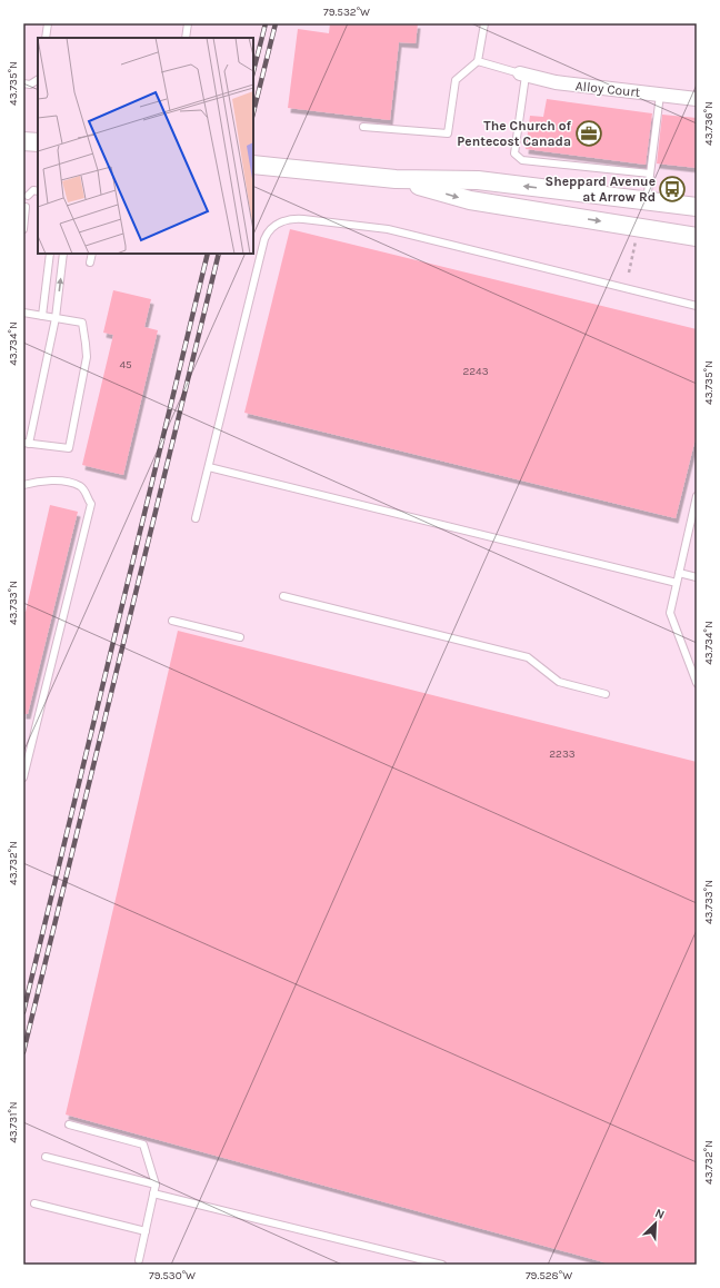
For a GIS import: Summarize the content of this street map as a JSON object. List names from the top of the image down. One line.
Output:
{"streets":{"street":["Alloy Court"]},"places":{"office":["The Church of Pentecost Canada"],"bus stop":["Sheppard Avenue at Arrow Rd"]},"house_numbers":["45","2243","2233"],"north":"top right","coordinates":["79.532°W","43.735°N","43.736°N","43.734°N","43.733°N","43.732°N","43.731°N","79.530°W","79.528°W"]}
